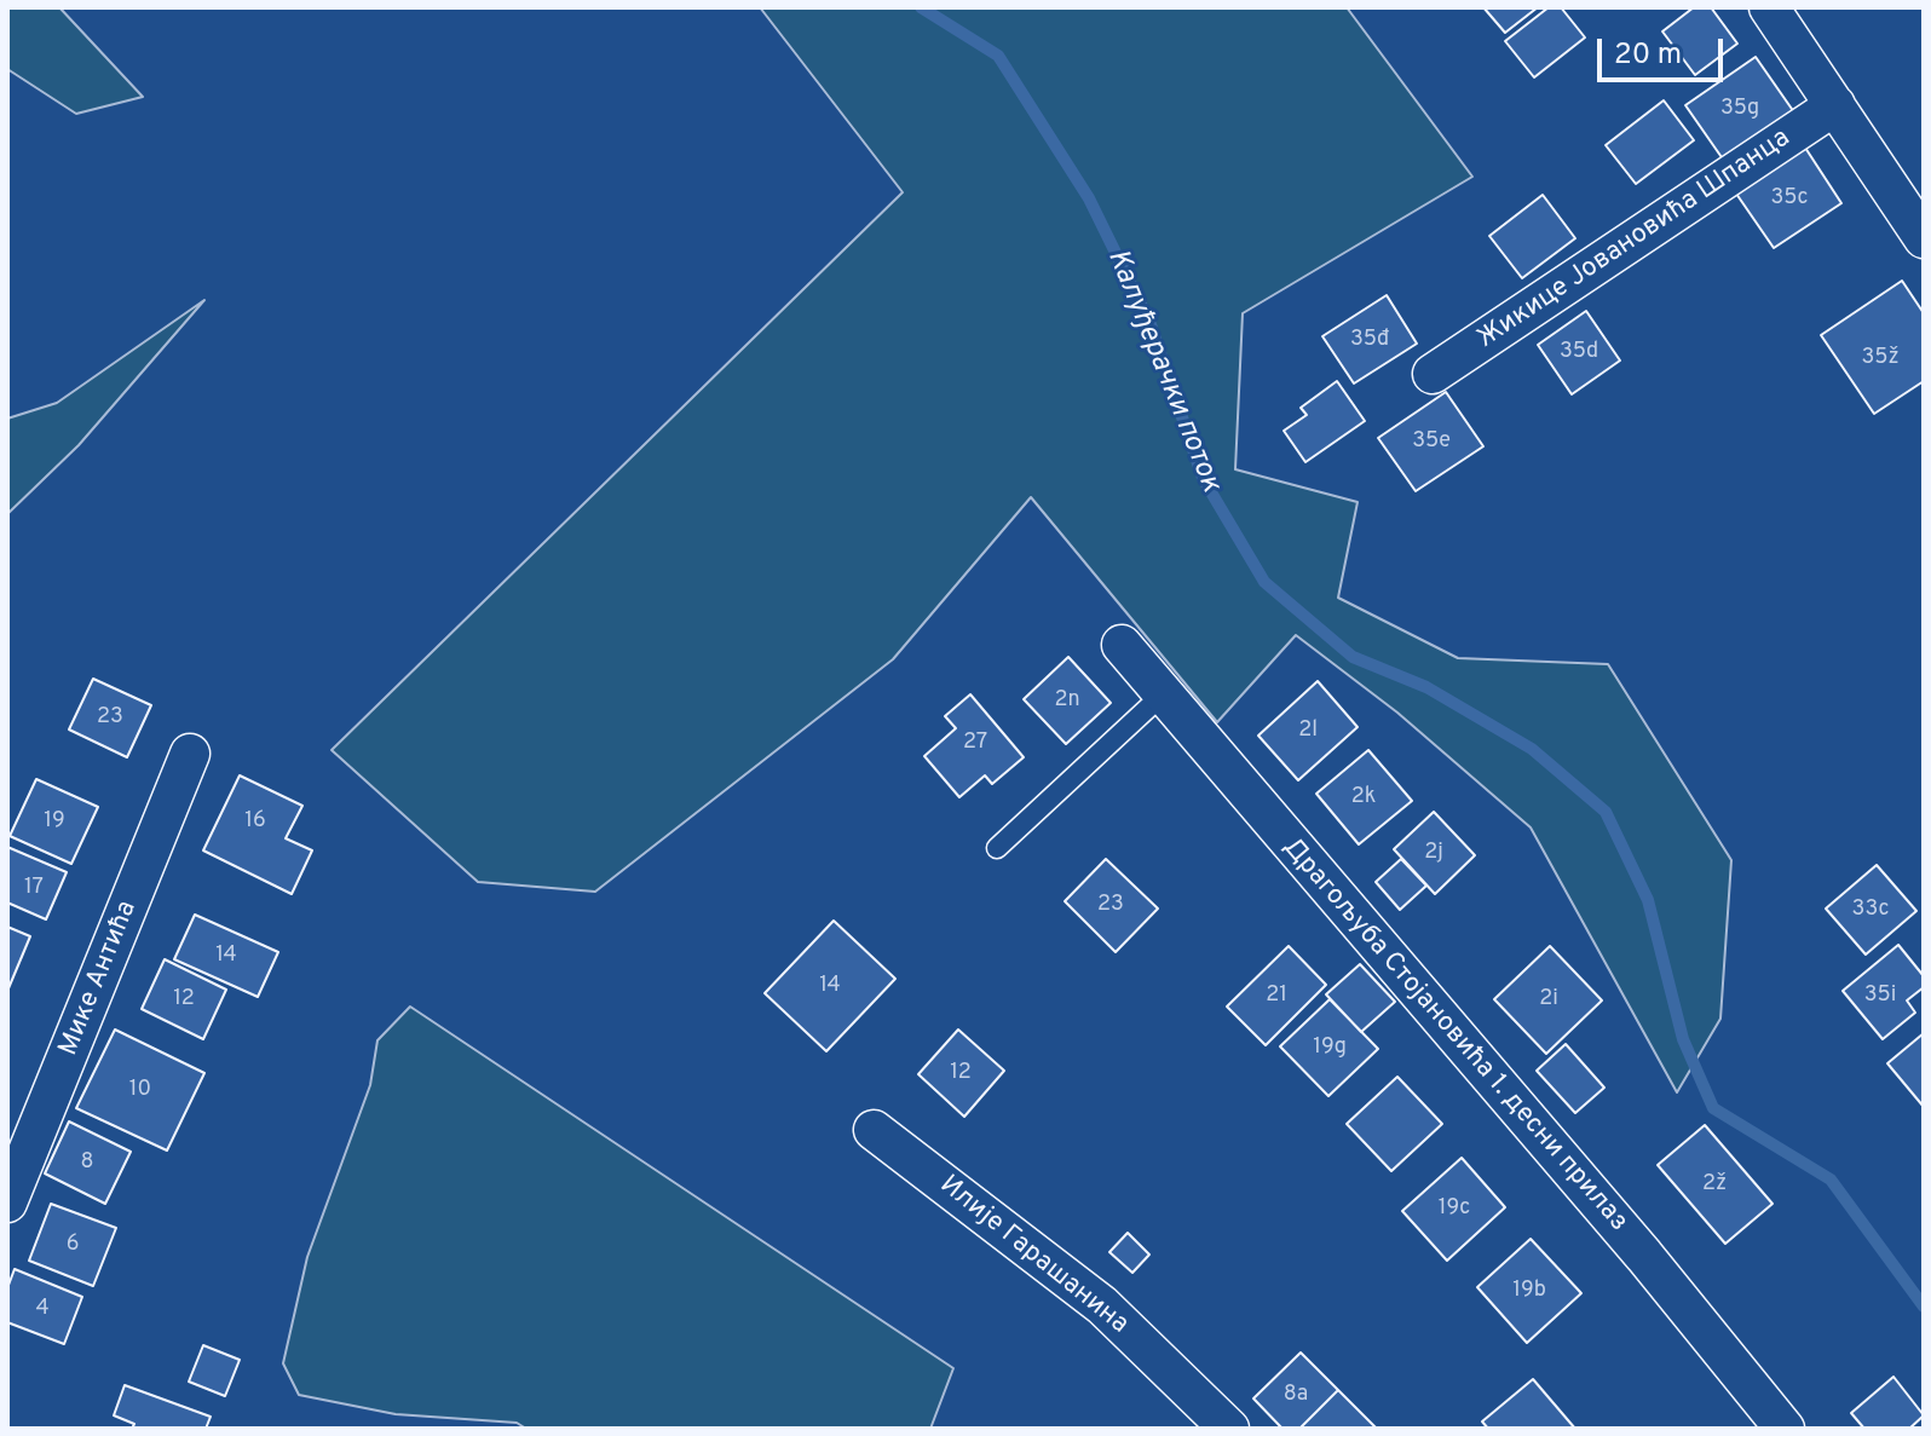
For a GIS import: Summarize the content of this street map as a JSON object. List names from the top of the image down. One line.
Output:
{"streets":{"street":["Жикице Јовановића Шпанца","Мике Антића","Драгољуба Стојановића 1. десни прилаз","Илије Гарашанина"]},"water":["Калуђерачки поток"],"house_numbers":["35g","35c","35đ","35d","35ž","35e","2n","23","2l","27","2k","19","16","2j","17","23","33c","14","14","21","35i","12","2i","19g","12","10","8","2ž","19c","6","19b","4","8a"],"scale_bar":"20 m"}
